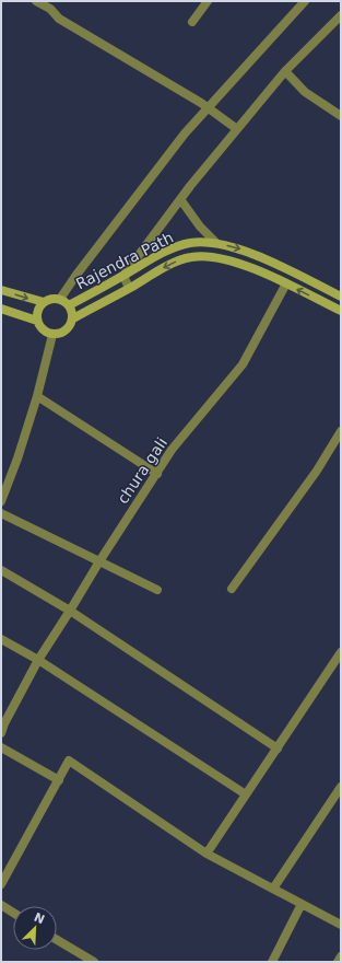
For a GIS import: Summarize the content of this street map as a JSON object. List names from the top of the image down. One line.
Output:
{"streets":{"main road":["Rajendra Path"],"street":["chura gali"]},"crossings":[["Rajendra Path","chura gali"]],"north":"top right"}
